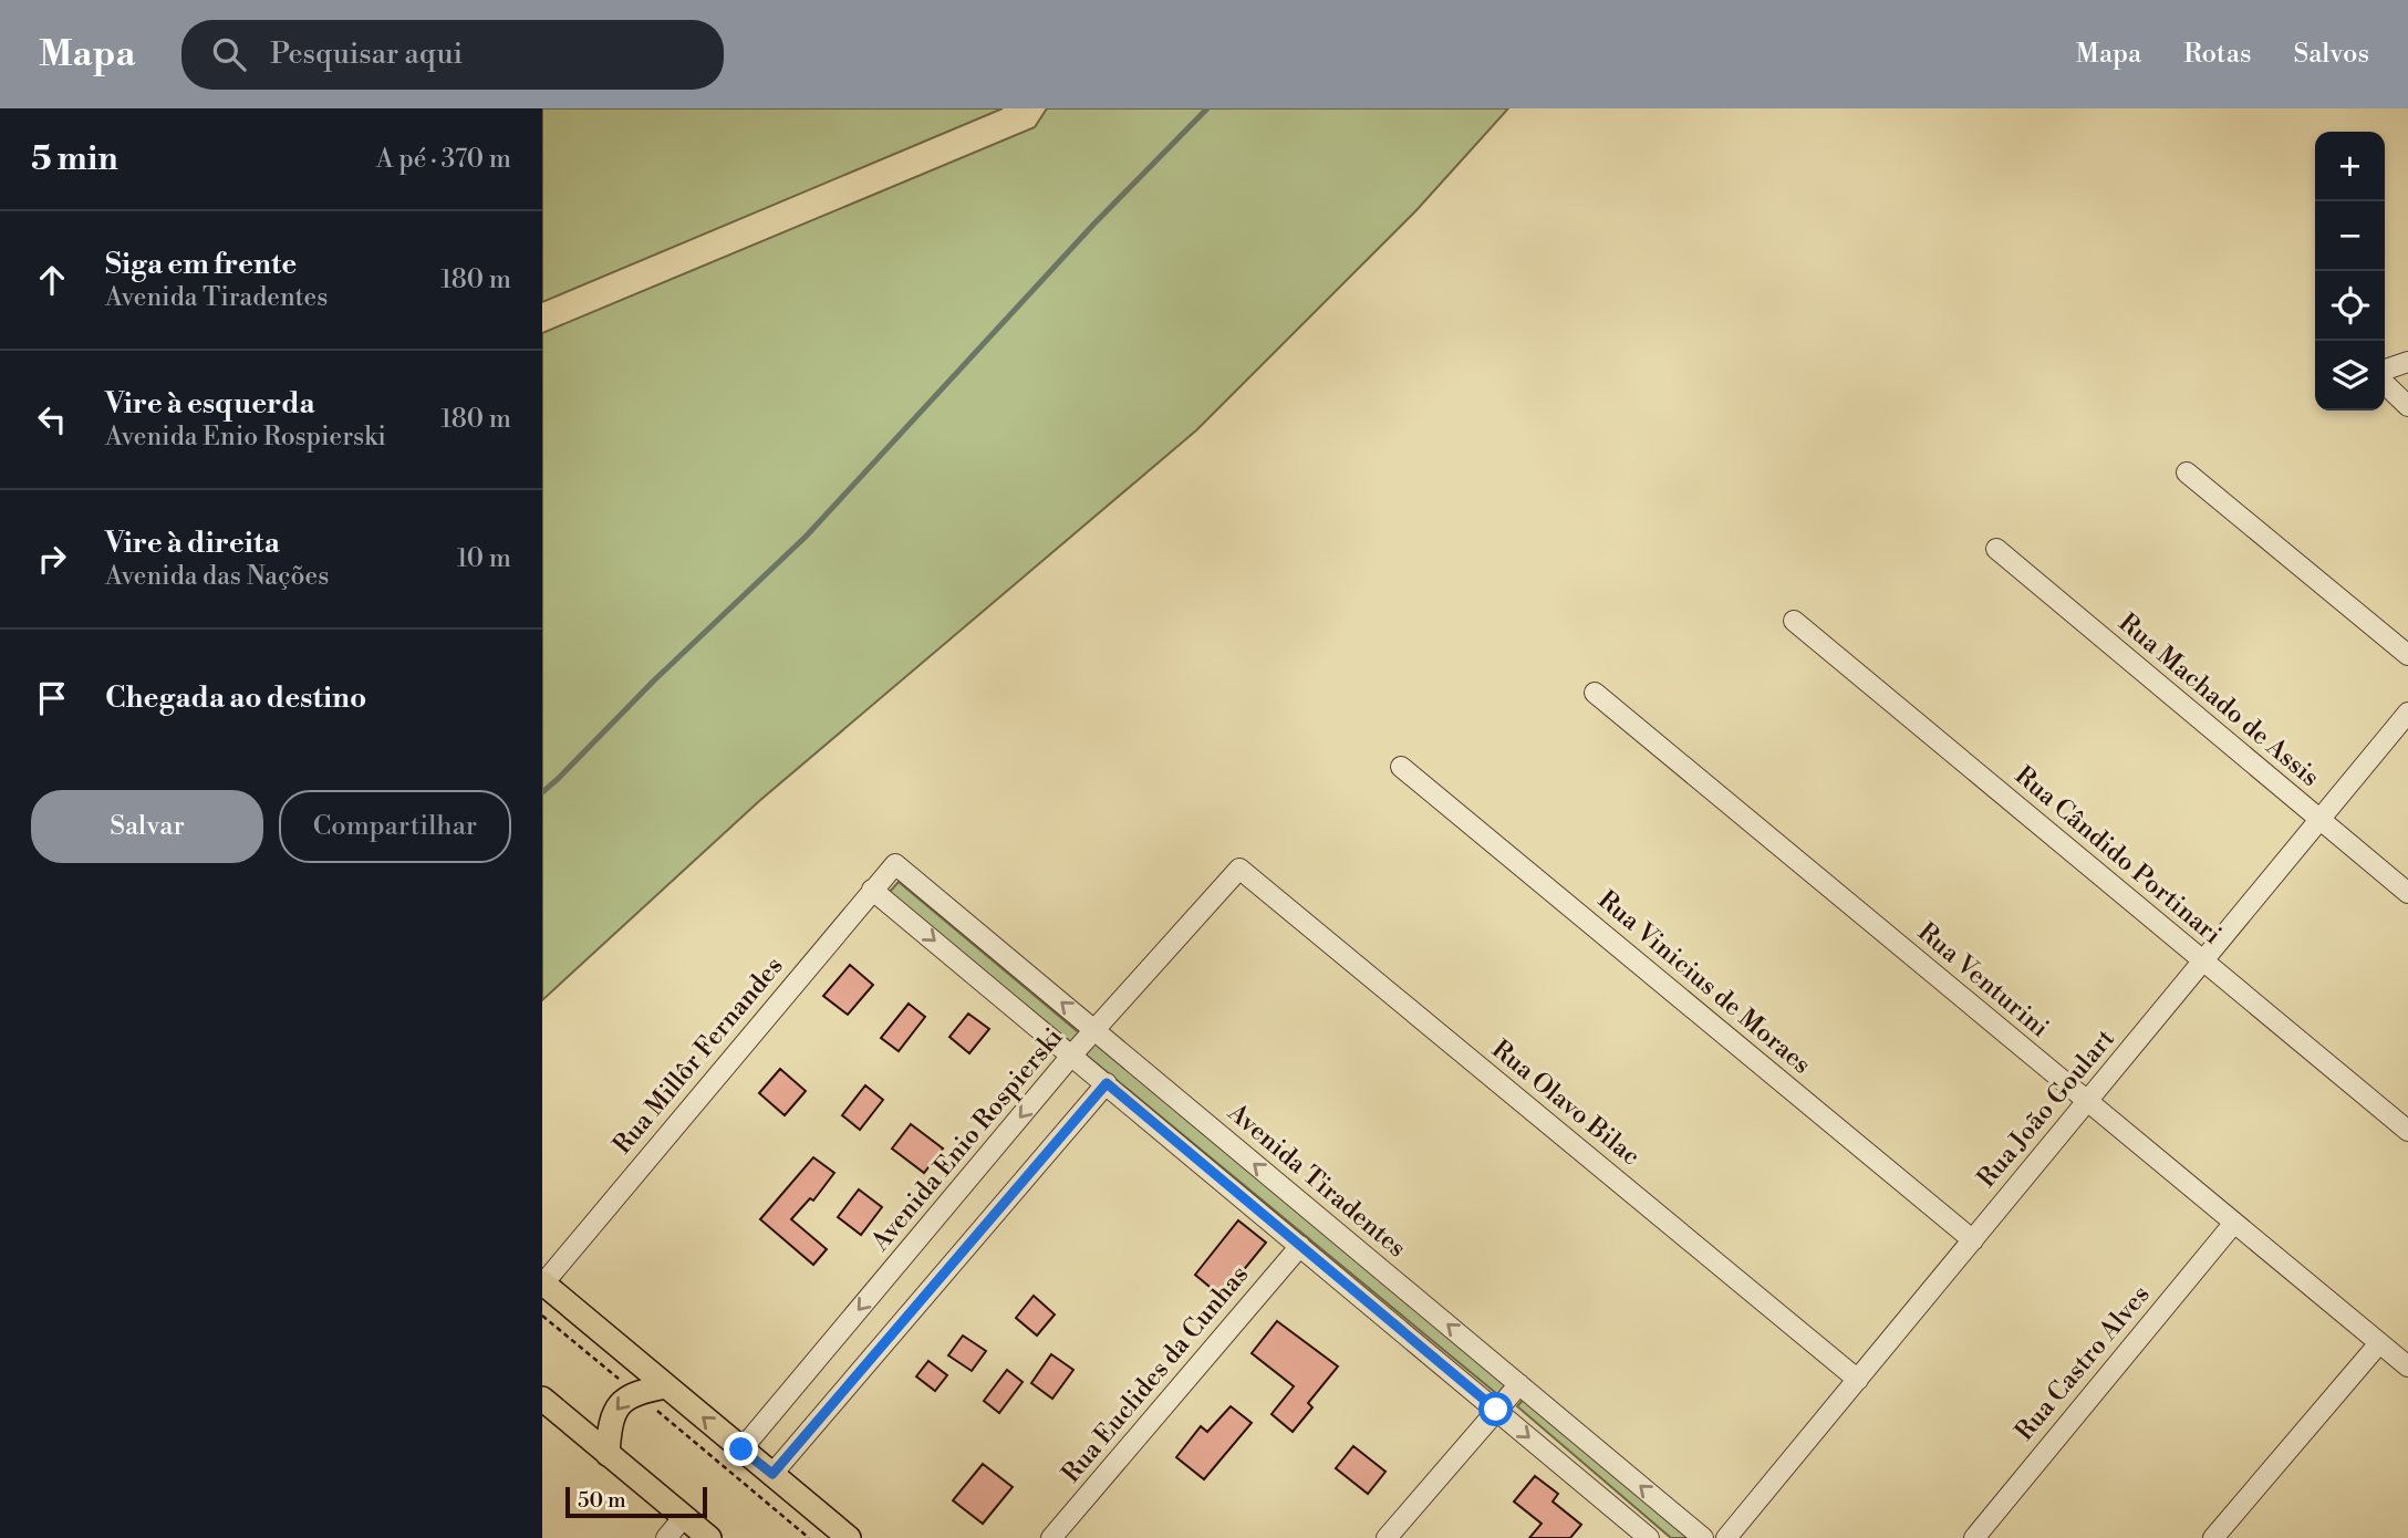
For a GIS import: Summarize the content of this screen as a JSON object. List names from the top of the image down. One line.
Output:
{"streets":{"street":["Rua Machado de Assis","Rua Cândido Portinari","Rua Venturini","Rua Vinicius de Moraes","Rua Millôr Fernandes","Rua Olavo Bilac","Rua João Goulart","Avenida Enio Rospierski","Avenida Tiradentes","Rua Castro Alves","Rua Euclides da Cunhas"]},"crossings":[["Rua Machado de Assis","Rua João Goulart"],["Rua Cândido Portinari","Rua João Goulart"],["Rua Venturini","Rua João Goulart"],["Rua Venturini","Rua Castro Alves"],["Rua Vinicius de Moraes","Rua João Goulart"],["Rua Millôr Fernandes","Avenida Tiradentes"],["Rua Olavo Bilac","Rua João Goulart"],["Rua Olavo Bilac","Avenida Enio Rospierski"],["Avenida Enio Rospierski","Avenida Tiradentes"]],"scale_bar":"50 m","page":{"header":"Mapa","search":"Pesquisar aqui","nav":["Mapa","Rotas","Salvos"],"heading":["5 min","A pé · 370 m"],"map_buttons":["+","−"],"list":[["Siga em frente","Avenida Tiradentes","180 m"],["Vire à esquerda","Avenida Enio Rospierski","180 m"],["Vire à direita","Avenida das Nações","10 m"],"Chegada ao destino"],"buttons":["Salvar","Compartilhar"],"scale":"50 m"}}
